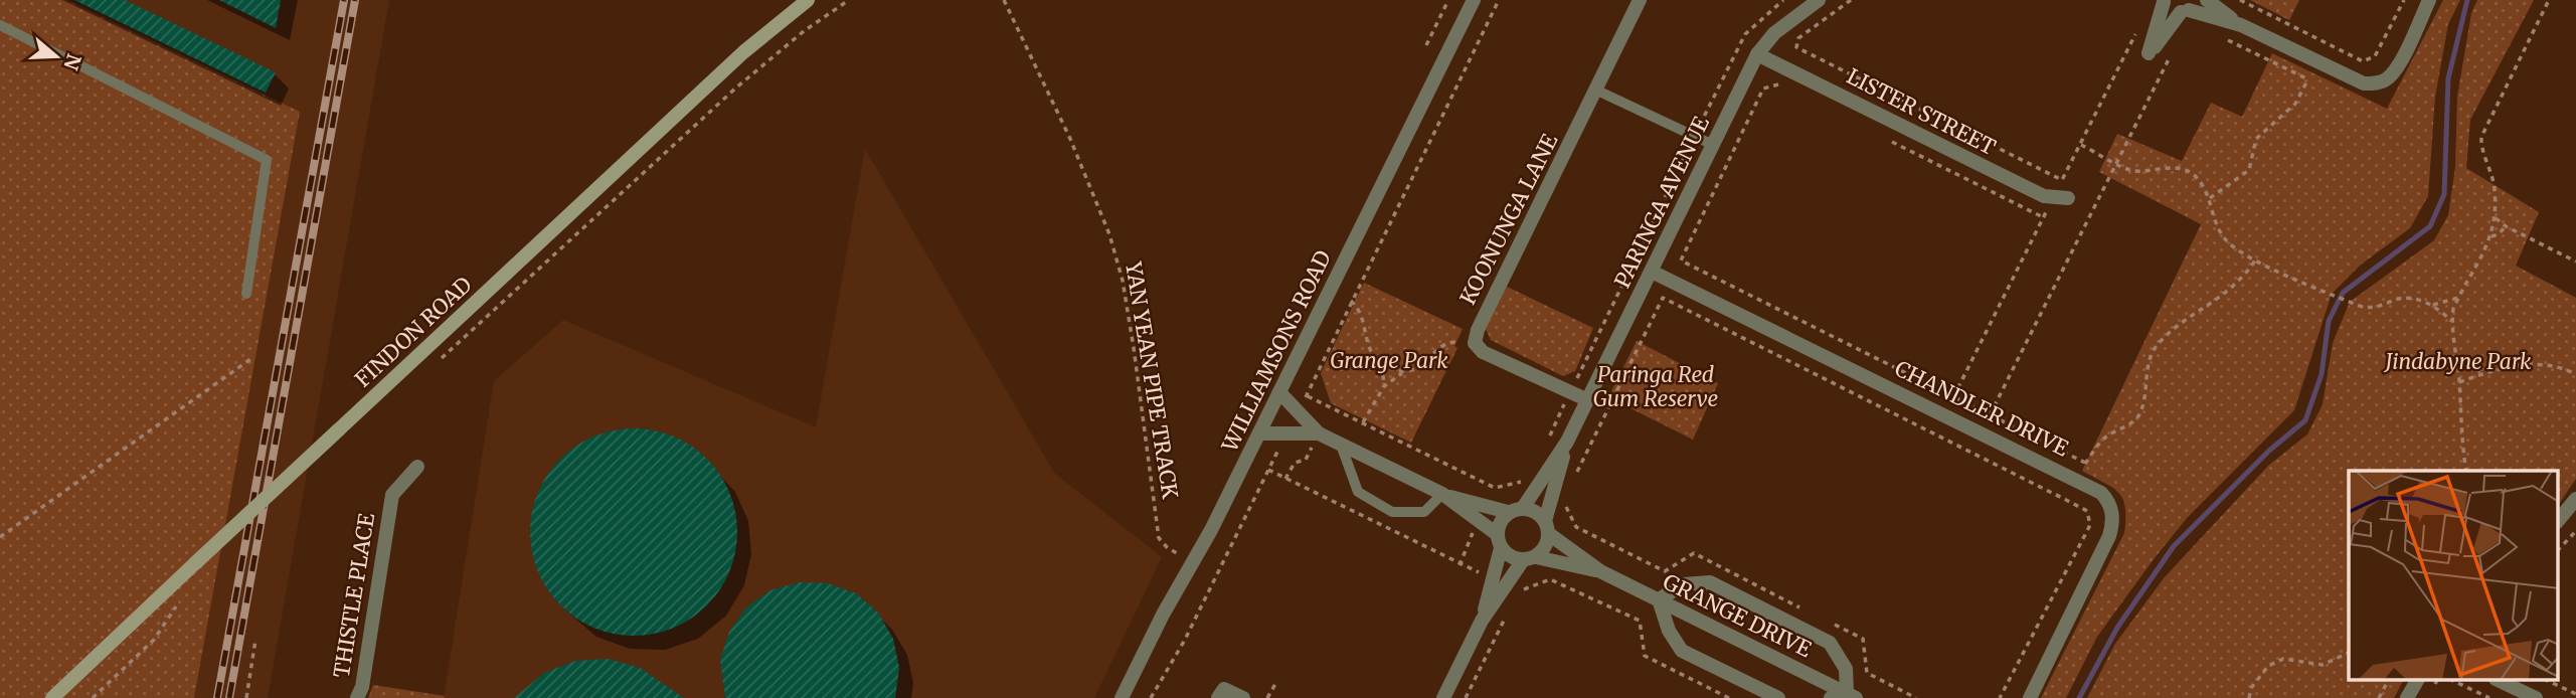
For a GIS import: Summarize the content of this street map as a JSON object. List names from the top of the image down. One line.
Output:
{"streets":{"street":["LISTER STREET","PARINGA AVENUE","KOONUNGA LANE","FINDON ROAD","WILLIAMSONS ROAD","CHANDLER DRIVE","THISTLE PLACE","GRANGE DRIVE"],"path":["YAN YEAN PIPE TRACK"]},"crossings":[["LISTER STREET","PARINGA AVENUE"],["PARINGA AVENUE","CHANDLER DRIVE"],["PARINGA AVENUE","GRANGE DRIVE"],["WILLIAMSONS ROAD","YAN YEAN PIPE TRACK"]],"parks":["Grange Park","Jindabyne Park","Paringa Red Gum Reserve"],"north":"right"}
